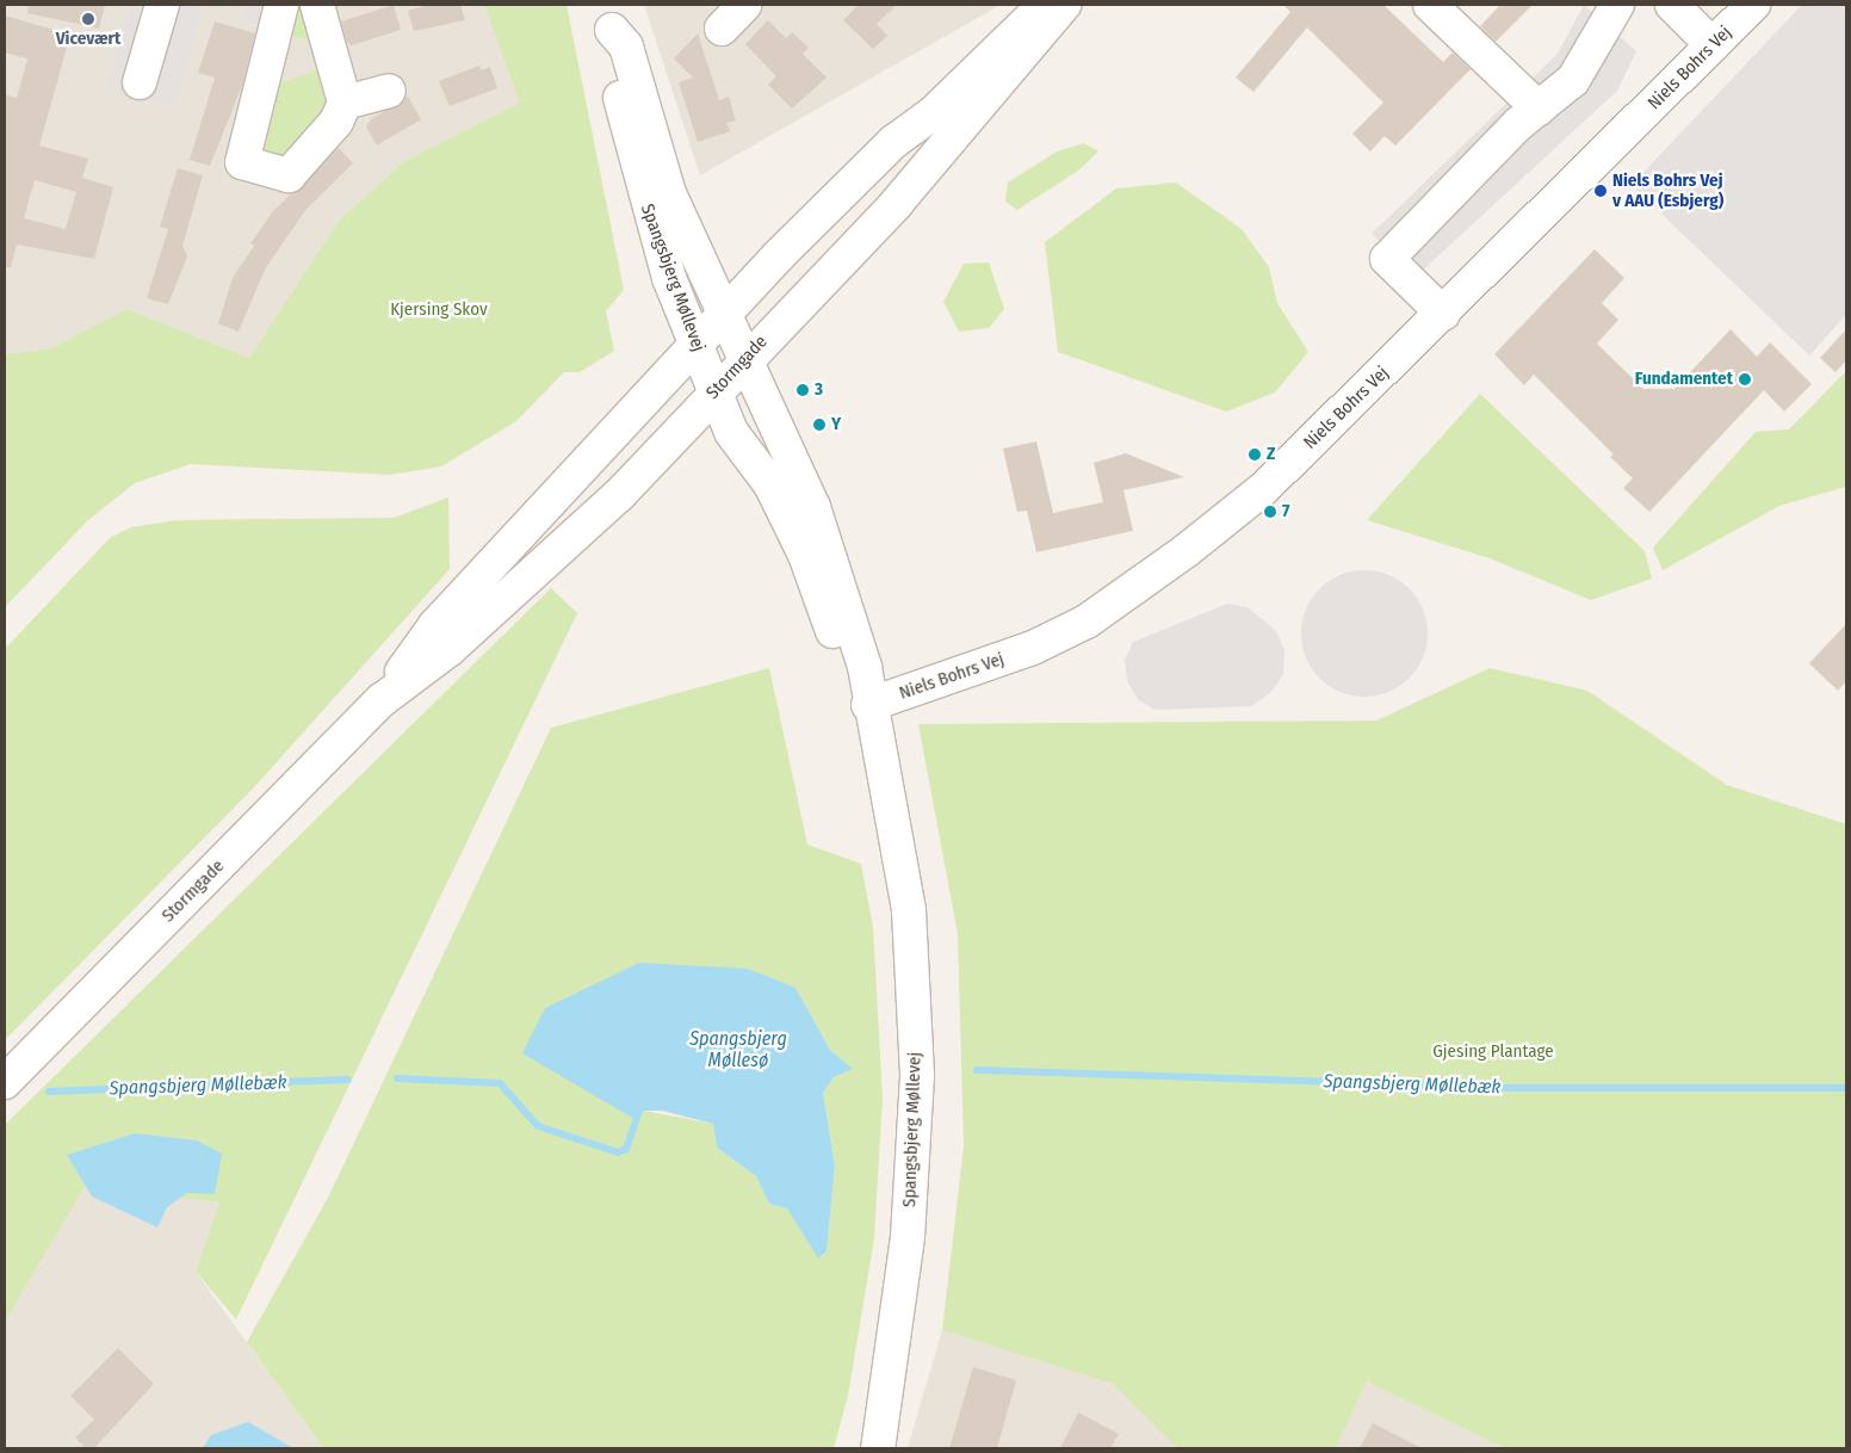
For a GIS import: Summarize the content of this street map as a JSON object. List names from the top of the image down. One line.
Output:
{"streets":{"street":["Niels Bohrs Vej","Spangsbjerg Møllevej","Stormgade"]},"crossings":[["Niels Bohrs Vej","Spangsbjerg Møllevej"],["Spangsbjerg Møllevej","Stormgade"]],"water":["Spangsbjerg Møllesø","Spangsbjerg Møllebæk"],"parks":["Kjersing Skov","Gjesing Plantage"],"places":["Vicevært","Niels Bohrs Vej v AAU (Esbjerg)","Fundamentet","3","Y","Z","7"]}
